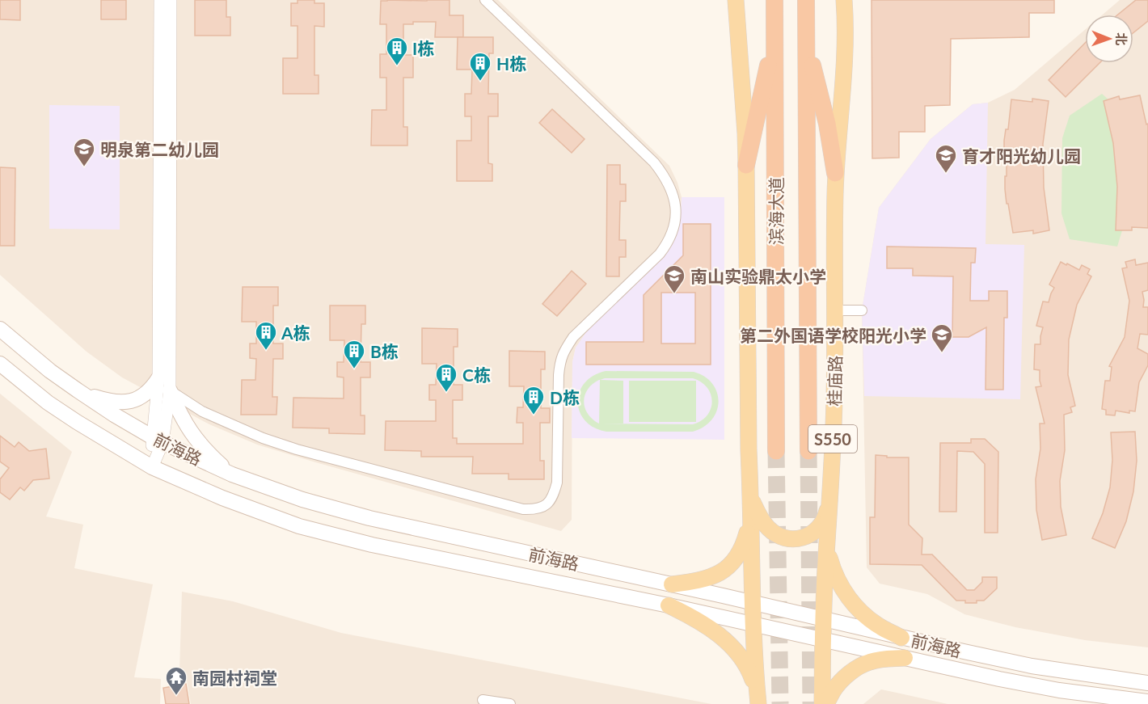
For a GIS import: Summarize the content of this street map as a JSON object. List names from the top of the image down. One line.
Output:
{"streets":{"highway":["滨海大道","S550"],"main road":["桂庙路","前海路"]},"crossings":[["桂庙路","前海路"]],"places":{"building":["I栋","H栋","A栋","B栋","C栋","D栋"],"school or university":["明泉第二幼儿园","育才阳光幼儿园","南山实验鼎太小学","第二外国语学校阳光小学"],"temple":["南园村祠堂"]},"north":"right"}
